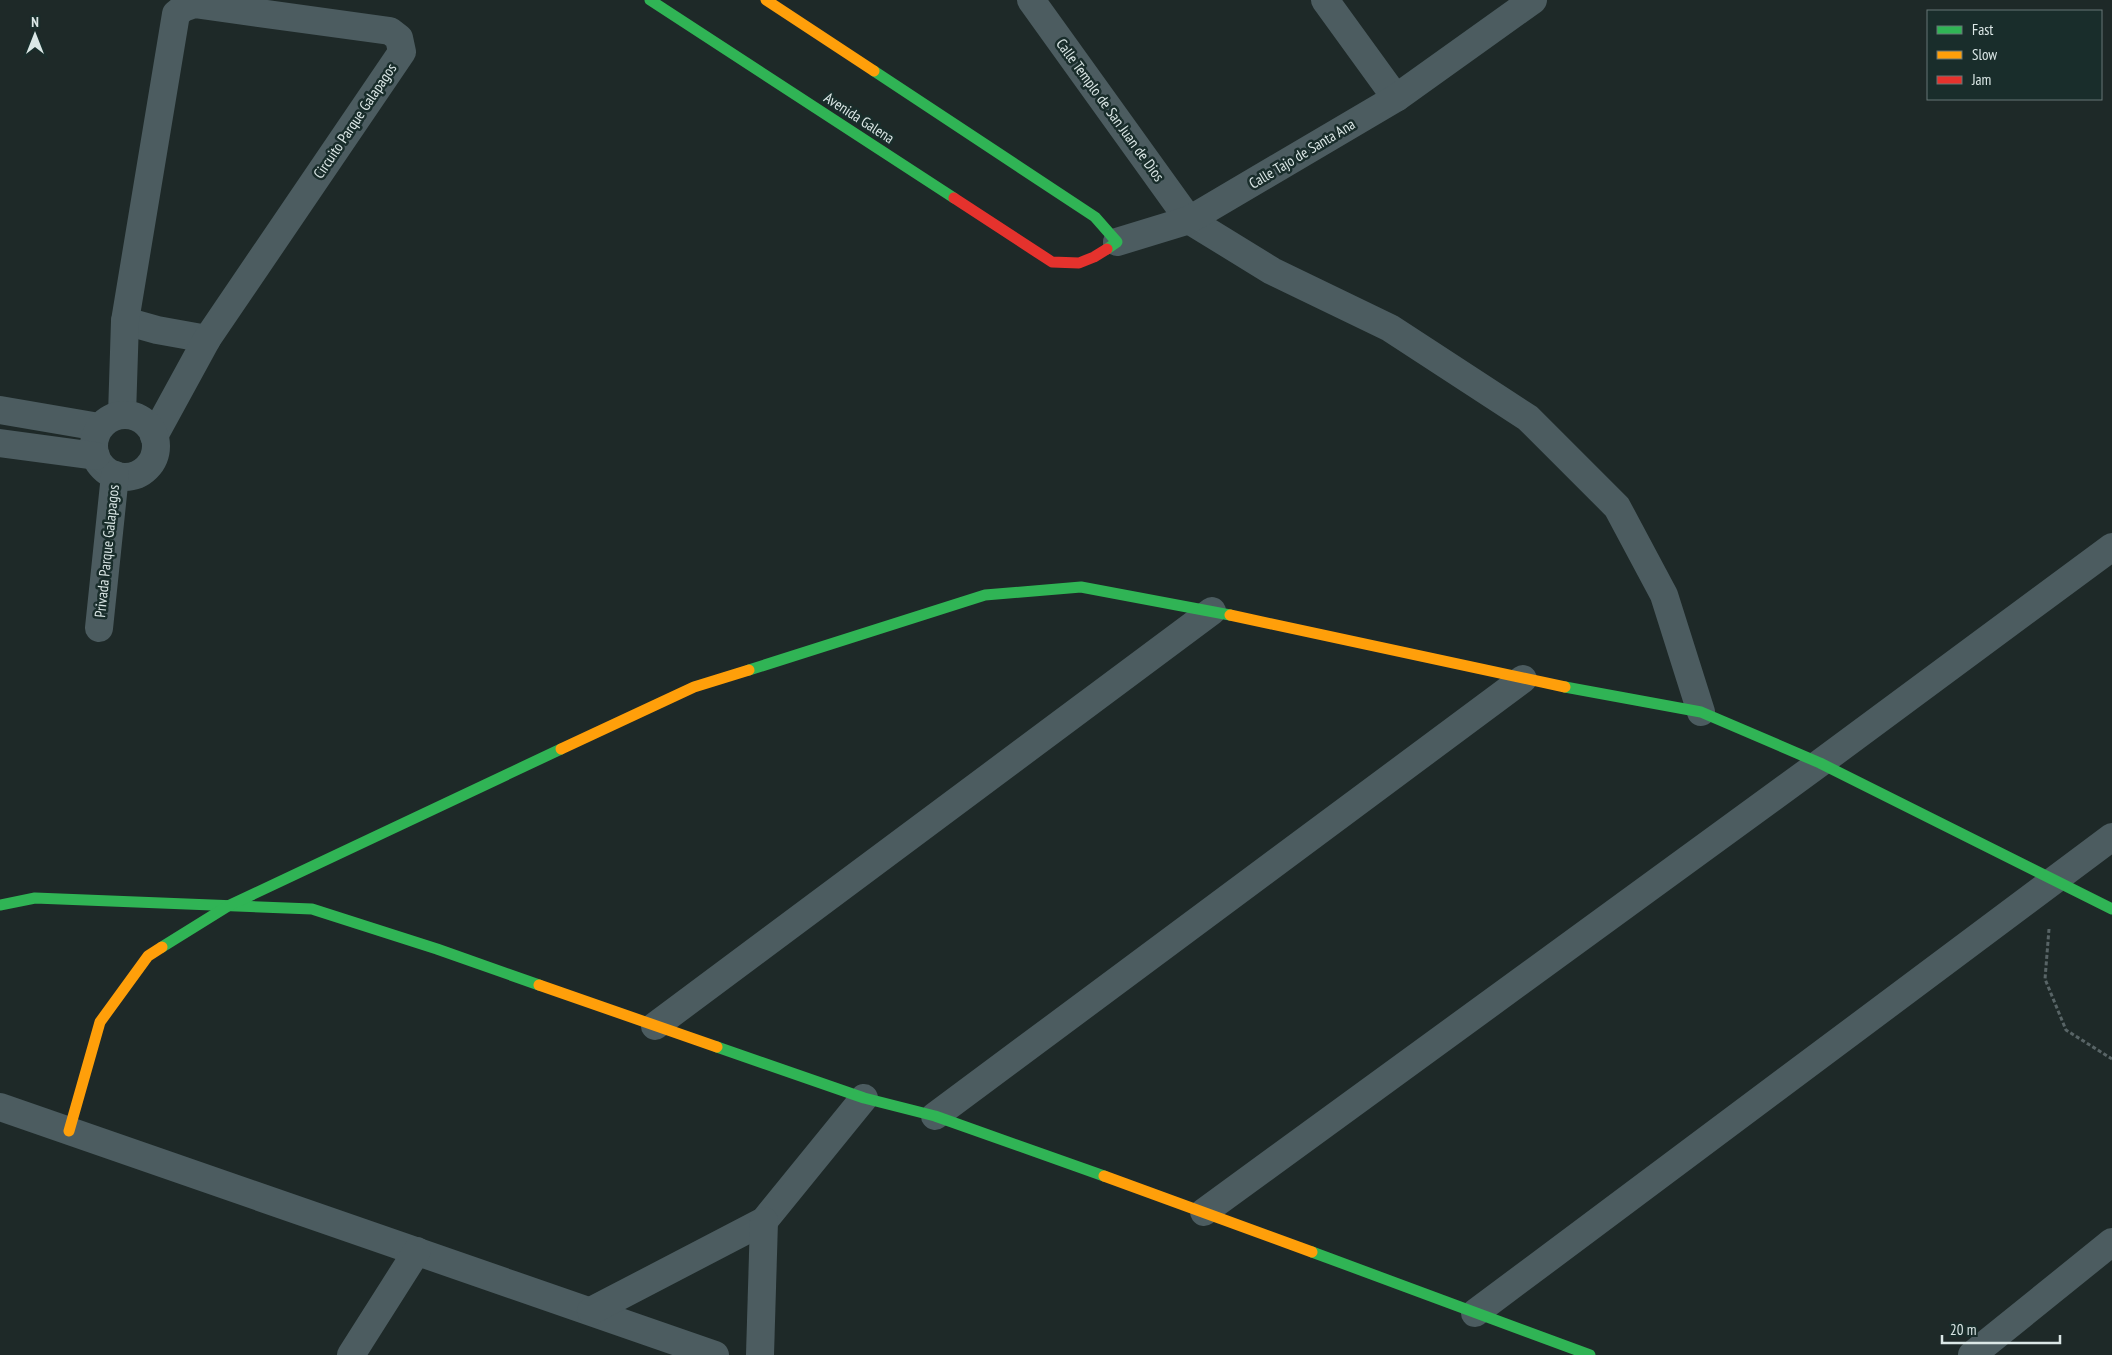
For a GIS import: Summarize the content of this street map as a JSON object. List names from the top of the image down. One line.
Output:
{"streets":{"street":["Calle Templo de San Juan de Dios","Avenida Galena","Circuito Parque Galapagos","Calle Tajo de Santa Ana","Privada Parque Galapagos"]},"crossings":[["Calle Templo de San Juan de Dios","Calle Tajo de Santa Ana"],["Avenida Galena","Calle Tajo de Santa Ana"],["Circuito Parque Galapagos","Privada Parque Galapagos"]],"legend":["Fast","Slow","Jam"],"scale_bar":"20 m","north":"top"}
